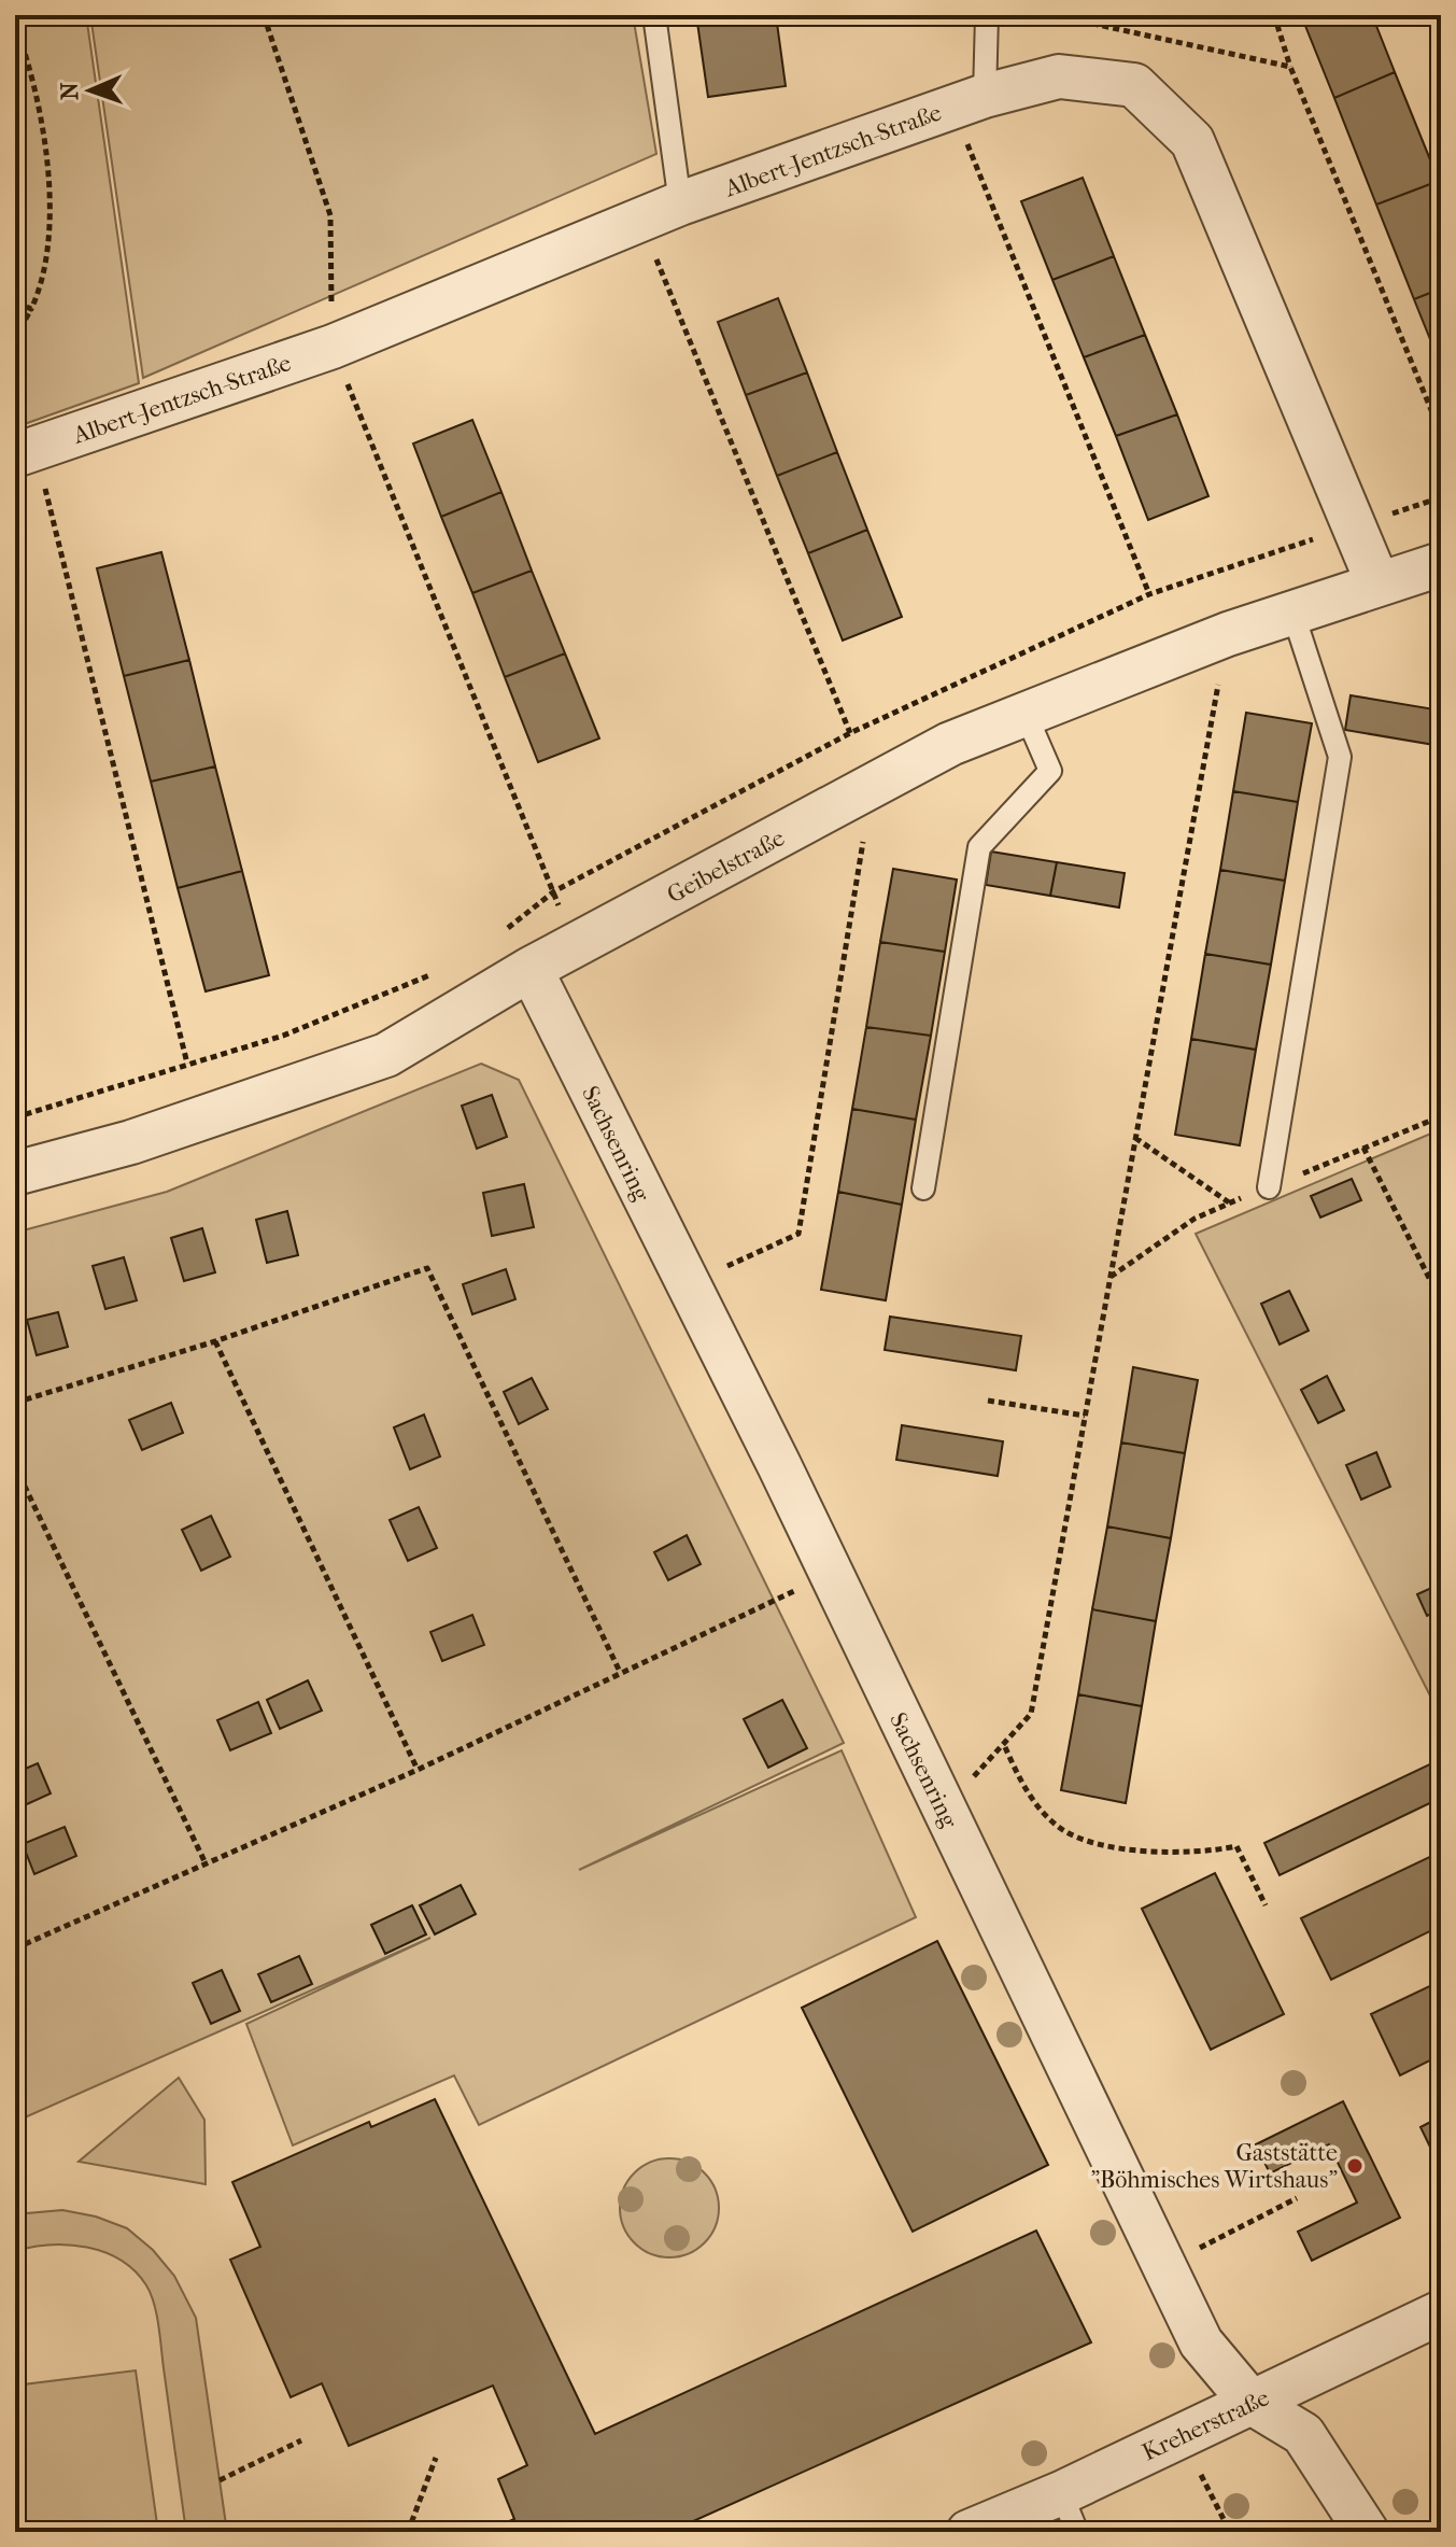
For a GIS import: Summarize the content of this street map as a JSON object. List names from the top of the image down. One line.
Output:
{"streets":{"street":["Albert-Jentzsch-Straße","Geibelstraße","Sachsenring","Kreherstraße"]},"crossings":[["Albert-Jentzsch-Straße","Geibelstraße"],["Geibelstraße","Sachsenring"],["Sachsenring","Kreherstraße"]],"places":["Gaststätte \"Böhmisches Wirtshaus\""],"north":"left"}
